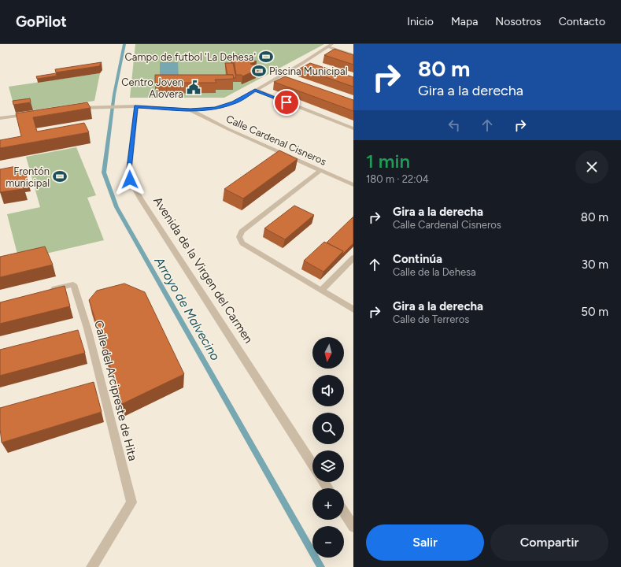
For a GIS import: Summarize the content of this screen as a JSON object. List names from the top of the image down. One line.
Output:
{"streets":{"street":["Calle Cardenal Cisneros","Avenida de la Virgen del Carmen","Calle del Arcipreste de Hita"]},"crossings":[["Calle Cardenal Cisneros","Avenida de la Virgen del Carmen"]],"water":["Arroyo de Malvecino"],"places":{"sports":["Campo de futbol 'La Dehesa'","Piscina Municipal","Frontón municipal"],"public building":["Centro Joven Alovera"]},"north":"bottom","page":{"header":"GoPilot","nav":["Inicio","Mapa","Nosotros","Contacto"],"turn":["80 m","Gira a la derecha"],"heading":["1 min","180 m · 22:04"],"list":[{"name":"Gira a la derecha","note":"Calle Cardenal Cisneros","value":"80 m"},{"name":"Continúa","note":"Calle de la Dehesa","value":"30 m"},{"name":"Gira a la derecha","note":"Calle de Terreros","value":"50 m"}],"map_buttons":["+","−"],"buttons":["Salir","Compartir"]}}
